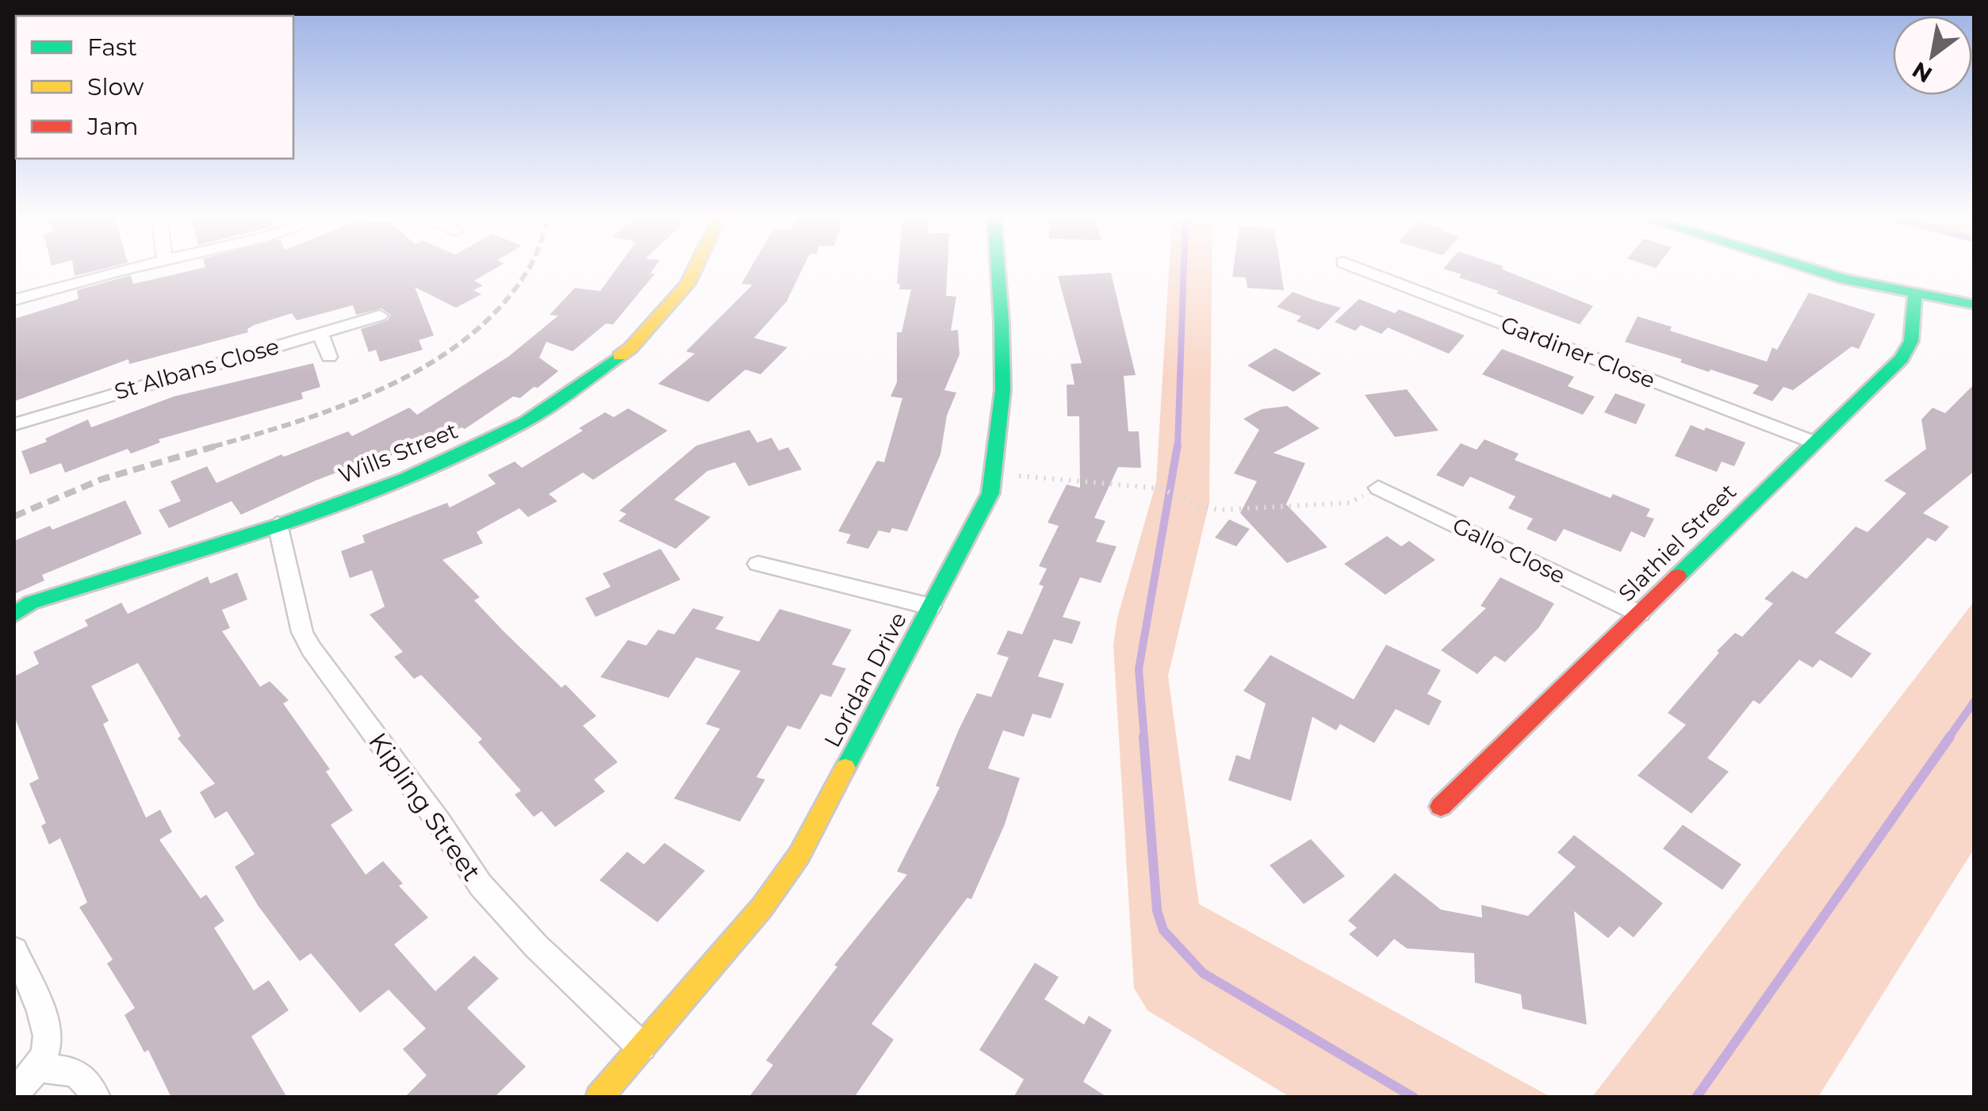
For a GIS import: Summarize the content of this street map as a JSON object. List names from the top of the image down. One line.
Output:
{"streets":{"street":["Gardiner Close","St Albans Close","Wills Street","Slathiel Street","Gallo Close","Loridan Drive","Kipling Street"]},"crossings":[["Gardiner Close","Slathiel Street"],["Wills Street","Kipling Street"],["Slathiel Street","Gallo Close"],["Loridan Drive","Kipling Street"]],"legend":["Fast","Slow","Jam"],"north":"bottom left"}
